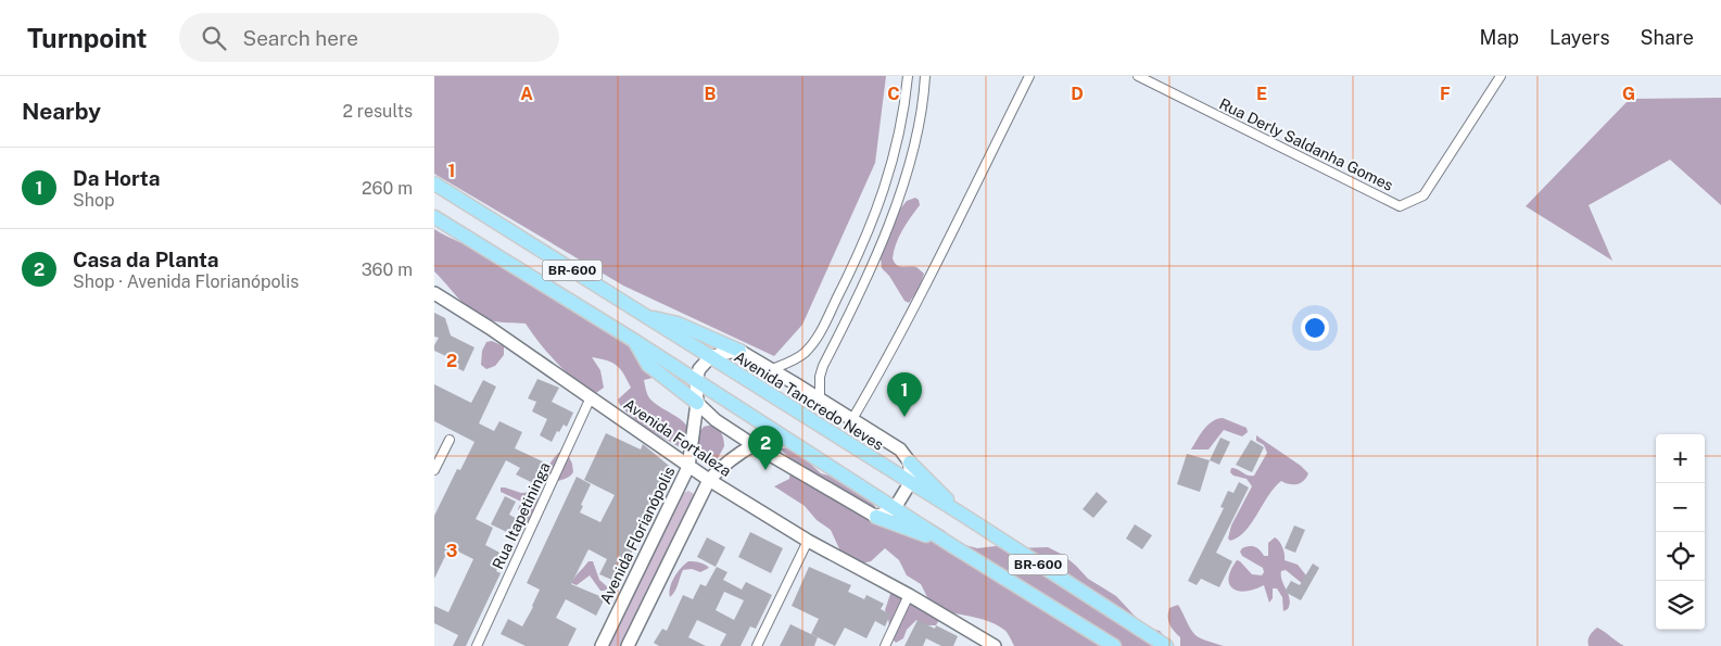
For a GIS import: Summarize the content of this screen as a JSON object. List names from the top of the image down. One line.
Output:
{"streets":{"main road":["BR-600","Avenida Tancredo Neves"],"street":["Rua Derly Saldanha Gomes","Avenida Fortaleza","Rua Itapetininga","Avenida Florianópolis"]},"crossings":[["BR-600","Avenida Florianópolis"],["Avenida Fortaleza","Rua Itapetininga"],["Avenida Fortaleza","Avenida Florianópolis"]],"page":{"header":"Turnpoint","search":"Search here","nav":["Map","Layers","Share"],"heading":["Nearby","2 results"],"list":[{"mark":"1","name":"Da Horta","note":"Shop","value":"260 m"},{"mark":"2","name":"Casa da Planta","note":"Shop · Avenida Florianópolis","value":"360 m"}],"pins":["1","2"],"map_buttons":["+","−"]},"grid":{"columns":["A","B","C","D","E","F","G"],"rows":["1","2","3"]}}
